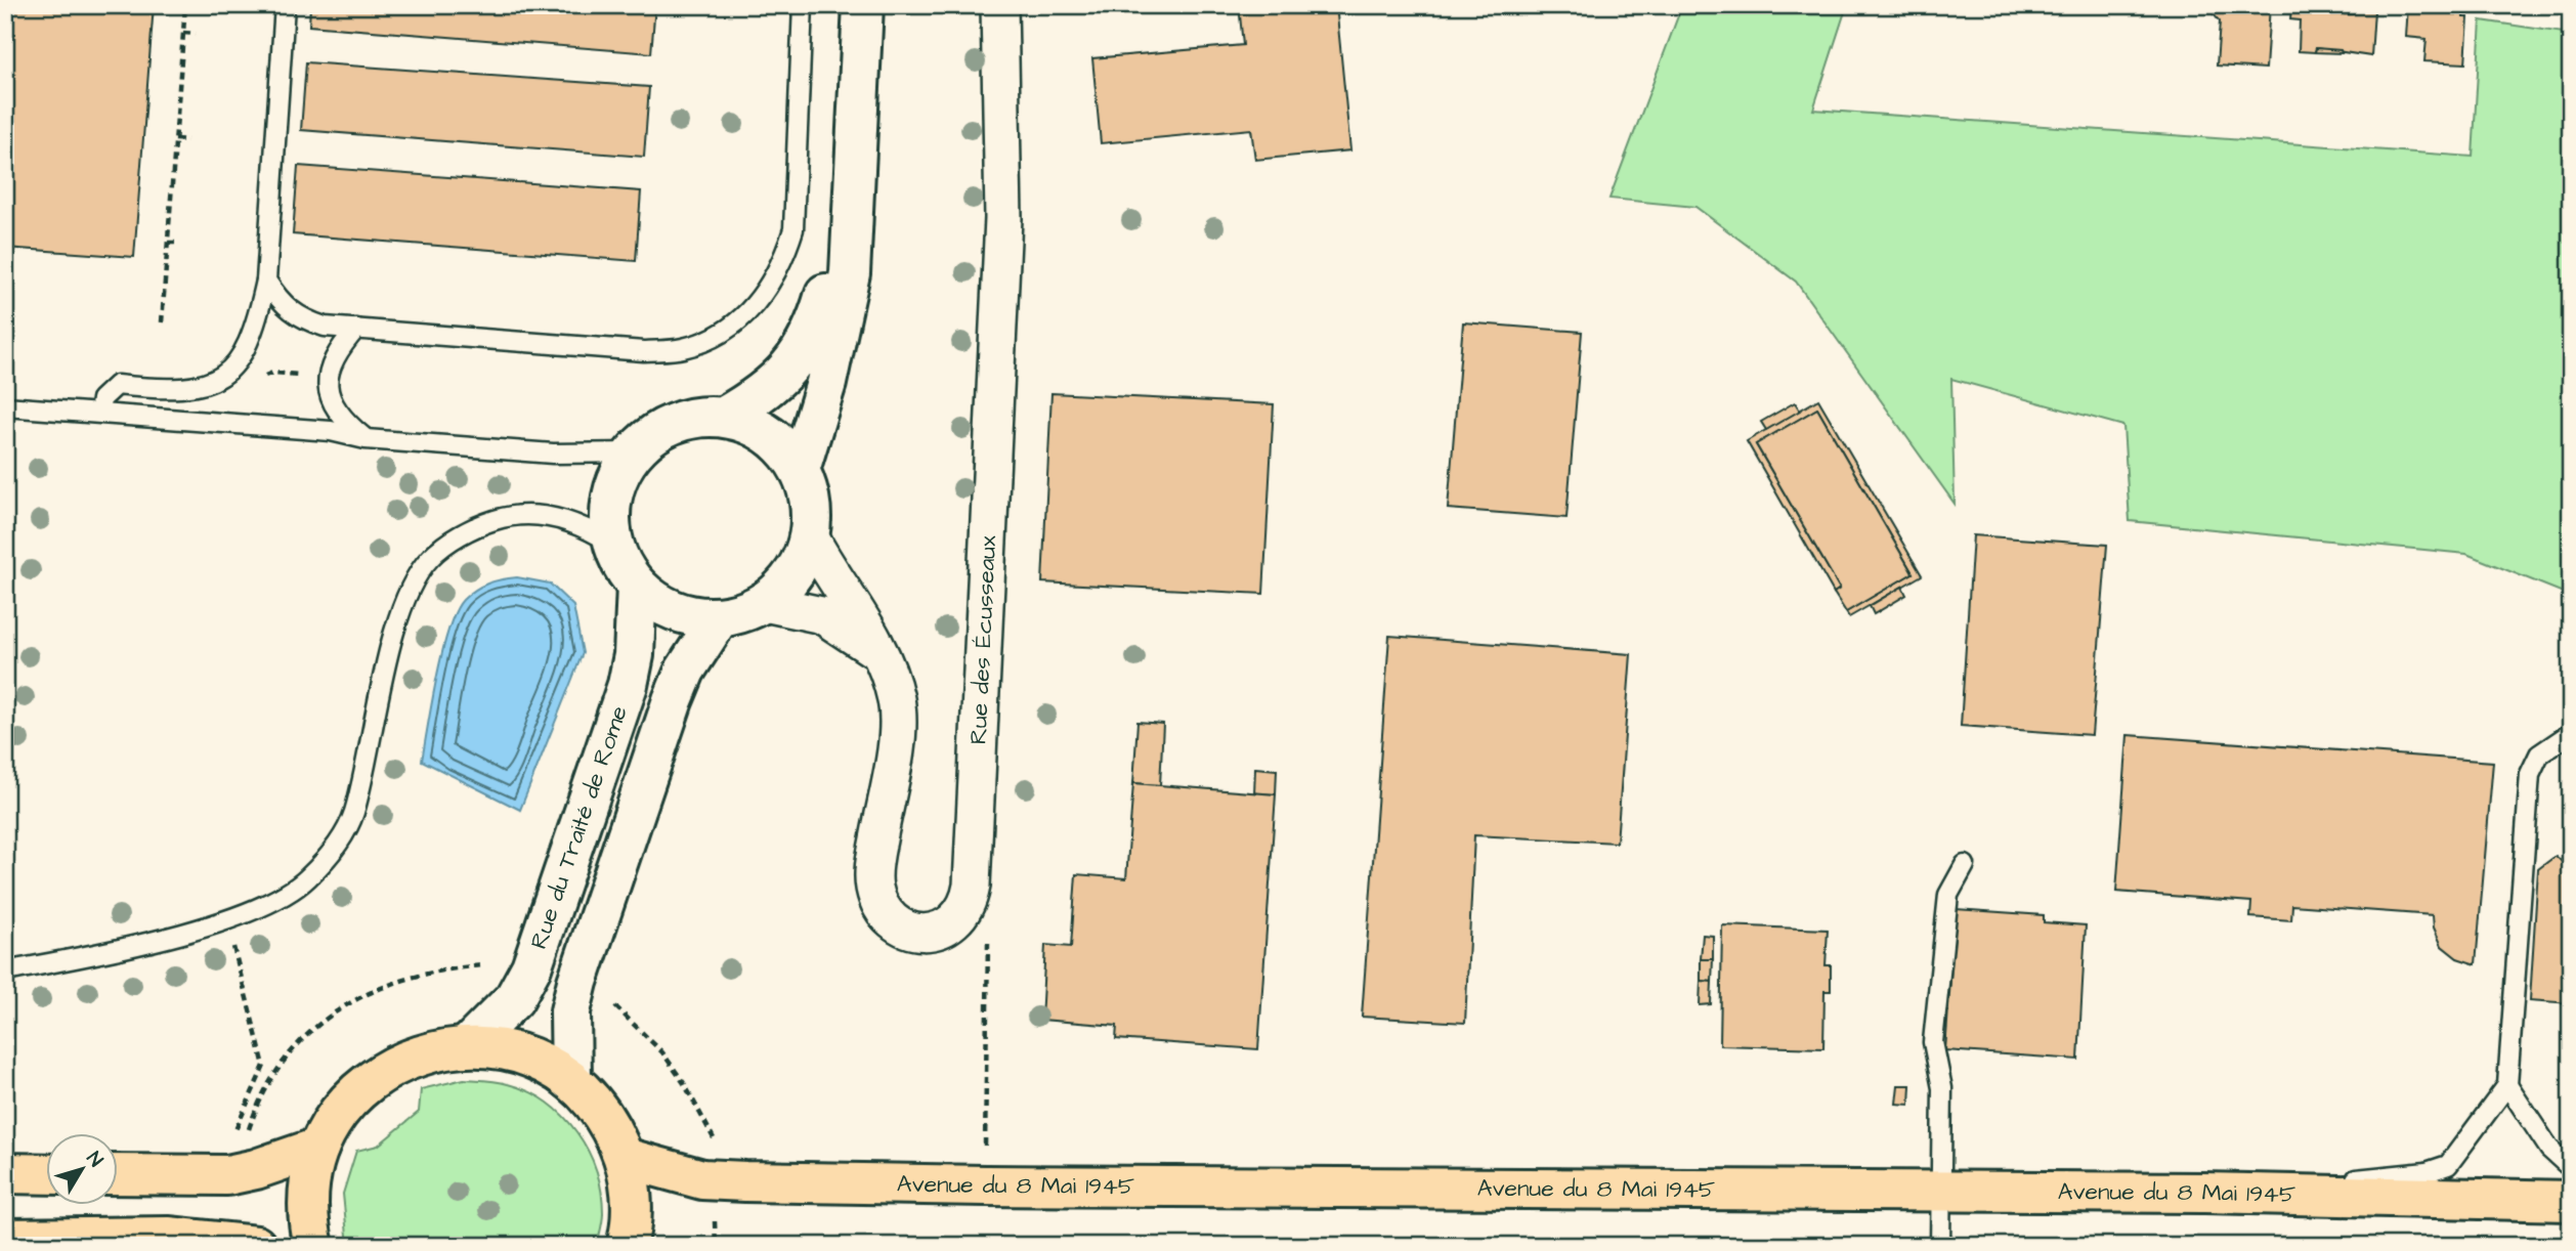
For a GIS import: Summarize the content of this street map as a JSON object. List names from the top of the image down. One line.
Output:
{"streets":{"main road":["Avenue du 8 Mai 1945"],"street":["Rue des Écusseaux","Rue du Traité de Rome"]},"north":"top right"}
